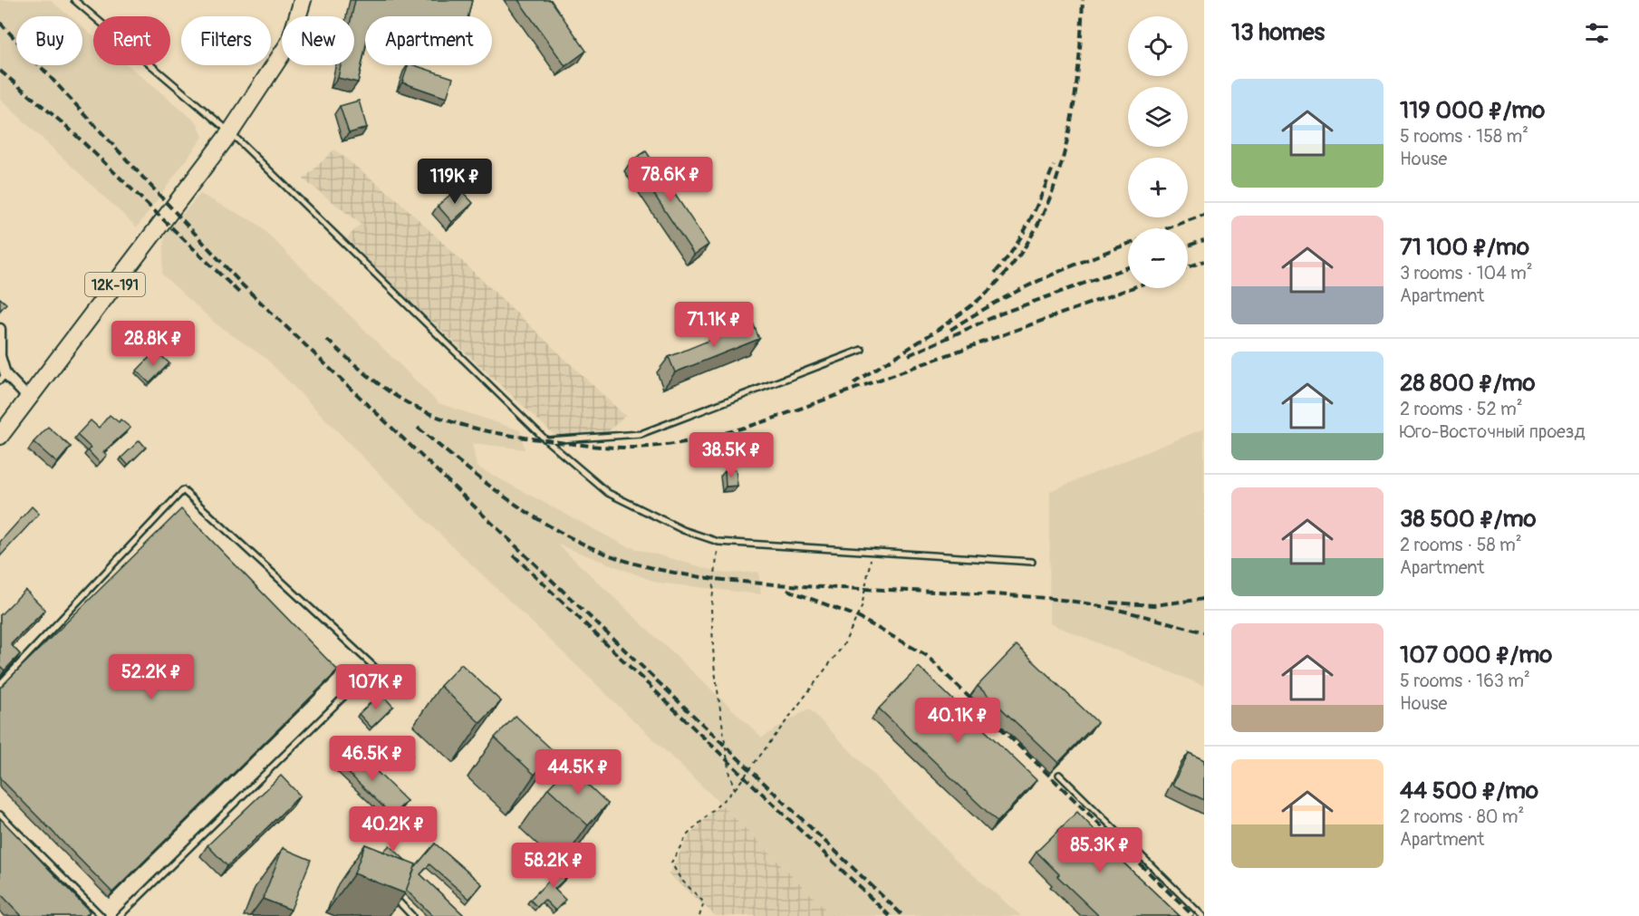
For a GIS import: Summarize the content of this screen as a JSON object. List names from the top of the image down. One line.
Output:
{"streets":{"main road":["12К-191"]},"page":{"heading":"13 homes","map_buttons":["+","−"],"chip":["Buy","Rent","Filters","New","Apartment"],"list":[{"name":"119 000 ₽/mo","note":"5 rooms · 158 m² · House"},{"name":"71 100 ₽/mo","note":"3 rooms · 104 m² · Apartment"},{"name":"28 800 ₽/mo","note":"2 rooms · 52 m² · Юго-Восточный проезд"},{"name":"38 500 ₽/mo","note":"2 rooms · 58 m² · Apartment"},{"name":"107 000 ₽/mo","note":"5 rooms · 163 m² · House"},{"name":"44 500 ₽/mo","note":"2 rooms · 80 m² · Apartment"}],"price":["78.6K ₽","119K ₽","71.1K ₽","28.8K ₽","38.5K ₽","52.2K ₽","107K ₽","40.1K ₽","46.5K ₽","44.5K ₽","40.2K ₽","85.3K ₽","58.2K ₽"]}}
